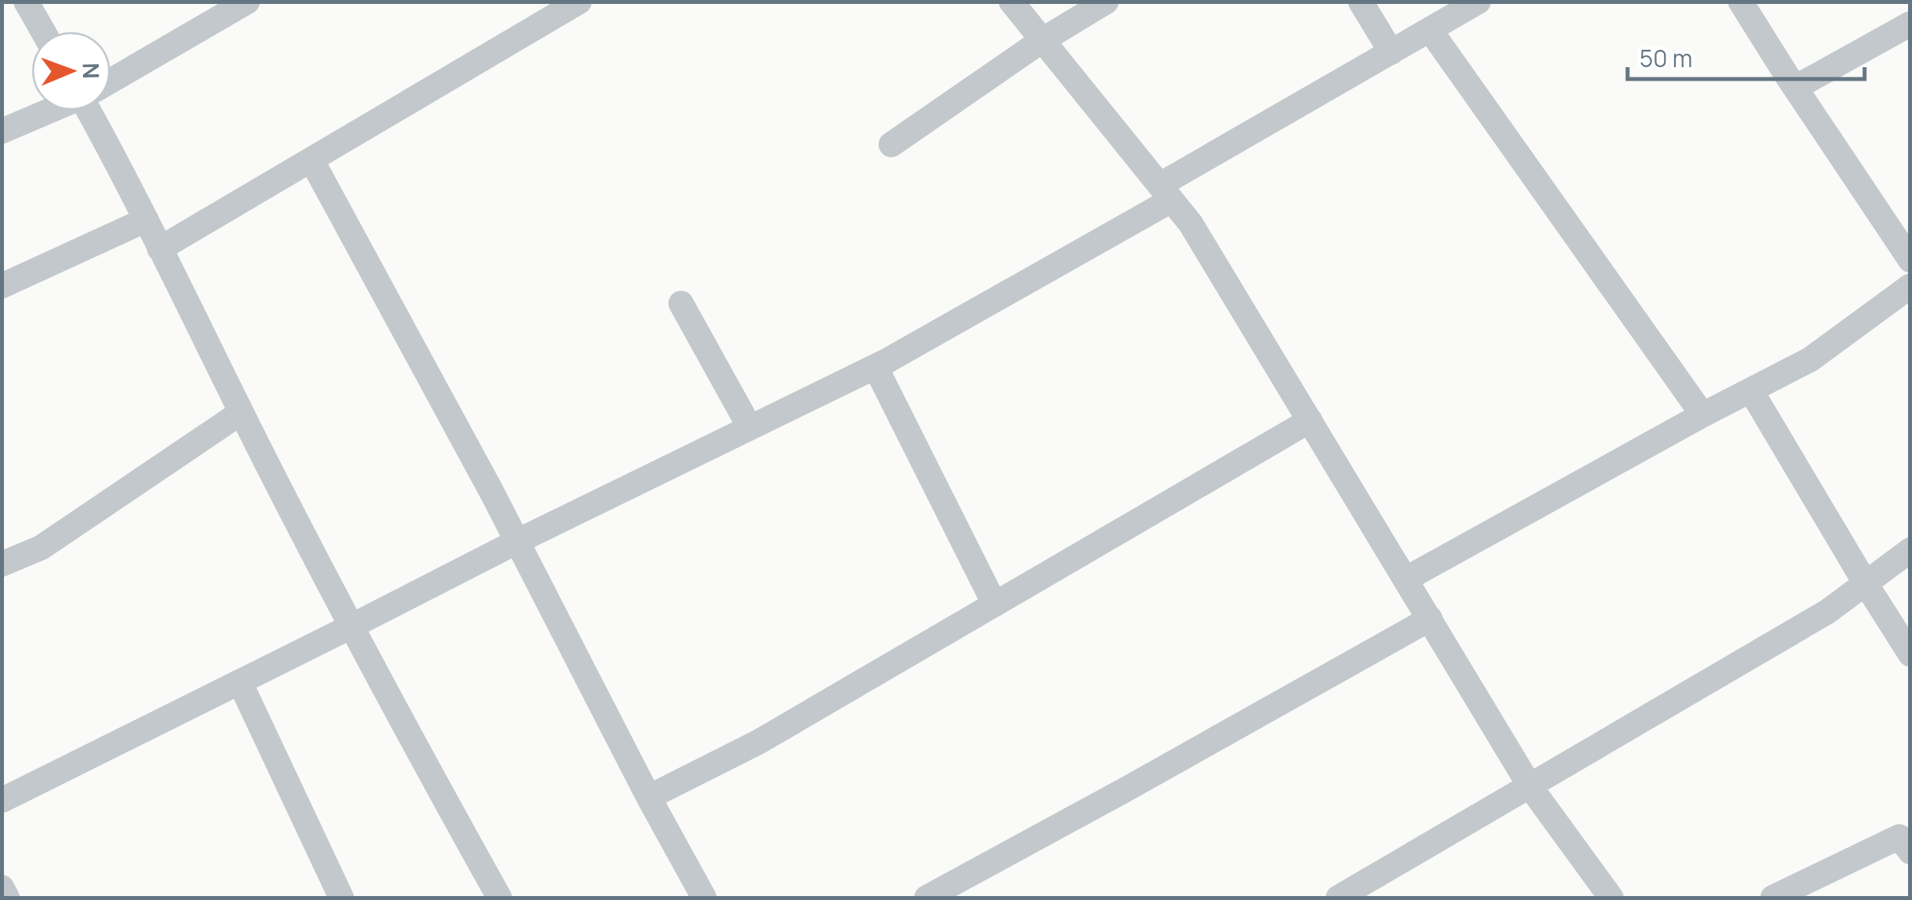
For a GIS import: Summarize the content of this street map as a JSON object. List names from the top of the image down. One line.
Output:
{"scale_bar":"50 m","north":"right"}
